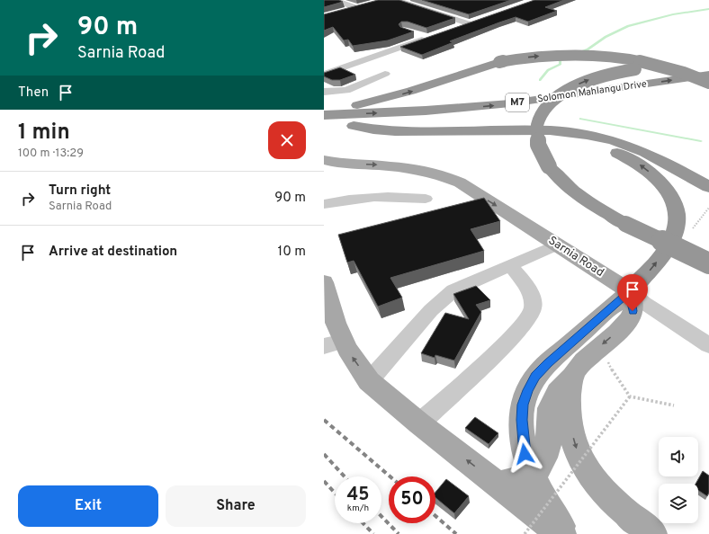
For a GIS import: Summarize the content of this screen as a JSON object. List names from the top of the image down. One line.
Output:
{"streets":{"highway":["Solomon Mahlangu Drive","M7"],"main road":["Sarnia Road"]},"one_way":["Sarnia Road"],"page":{"turn":["90 m","Sarnia Road"],"then":"Then","heading":["1 min","100 m · 13:29"],"list":[{"name":"Turn right","note":"Sarnia Road","value":"90 m"},{"name":"Arrive at destination","value":"10 m"}],"speed":"45 km/h","limit":"50","buttons":["Exit","Share"]}}
